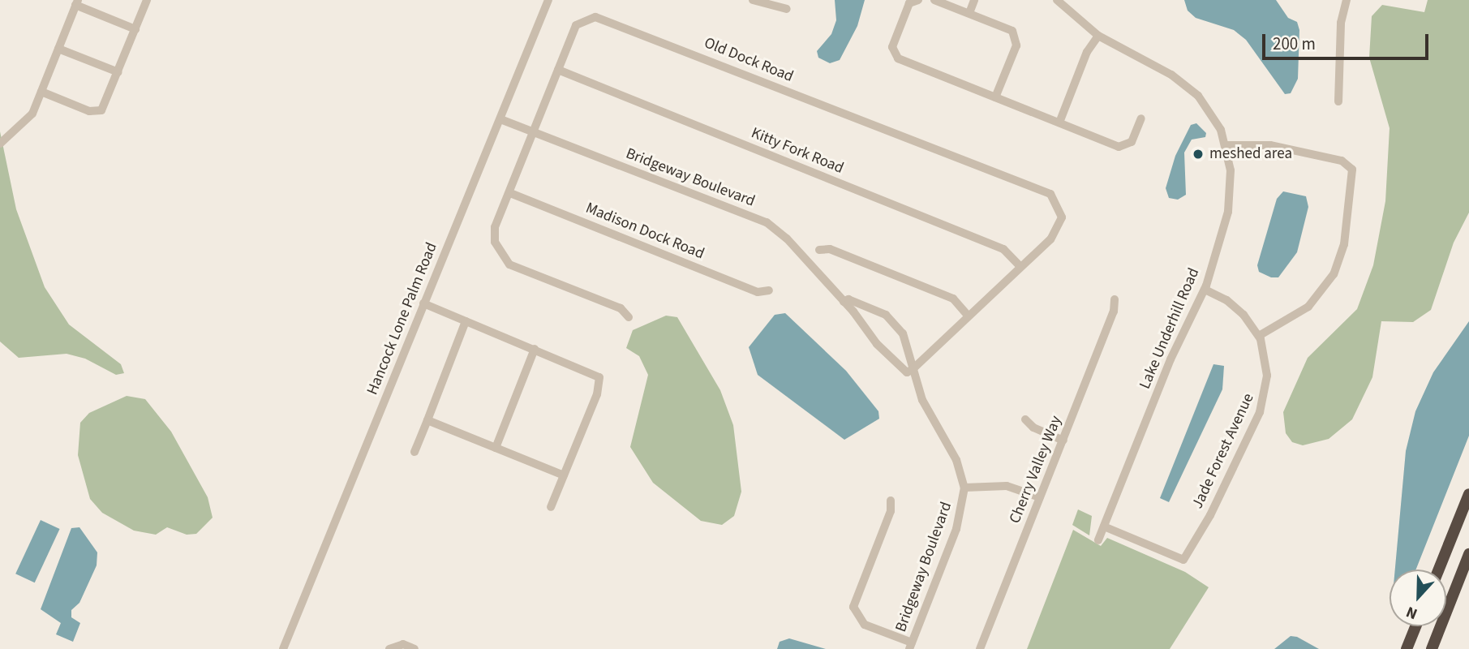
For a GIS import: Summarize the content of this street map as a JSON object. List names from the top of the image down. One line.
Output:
{"streets":{"street":["Old Dock Road","Kitty Fork Road","Bridgeway Boulevard","Madison Dock Road","Hancock Lone Palm Road","Lake Underhill Road","Jade Forest Avenue","Cherry Valley Way"]},"crossings":[["Old Dock Road","Kitty Fork Road"],["Old Dock Road","Bridgeway Boulevard"],["Old Dock Road","Madison Dock Road"],["Bridgeway Boulevard","Hancock Lone Palm Road"],["Lake Underhill Road","Jade Forest Avenue"]],"places":["meshed area"],"scale_bar":"200 m","north":"bottom"}
